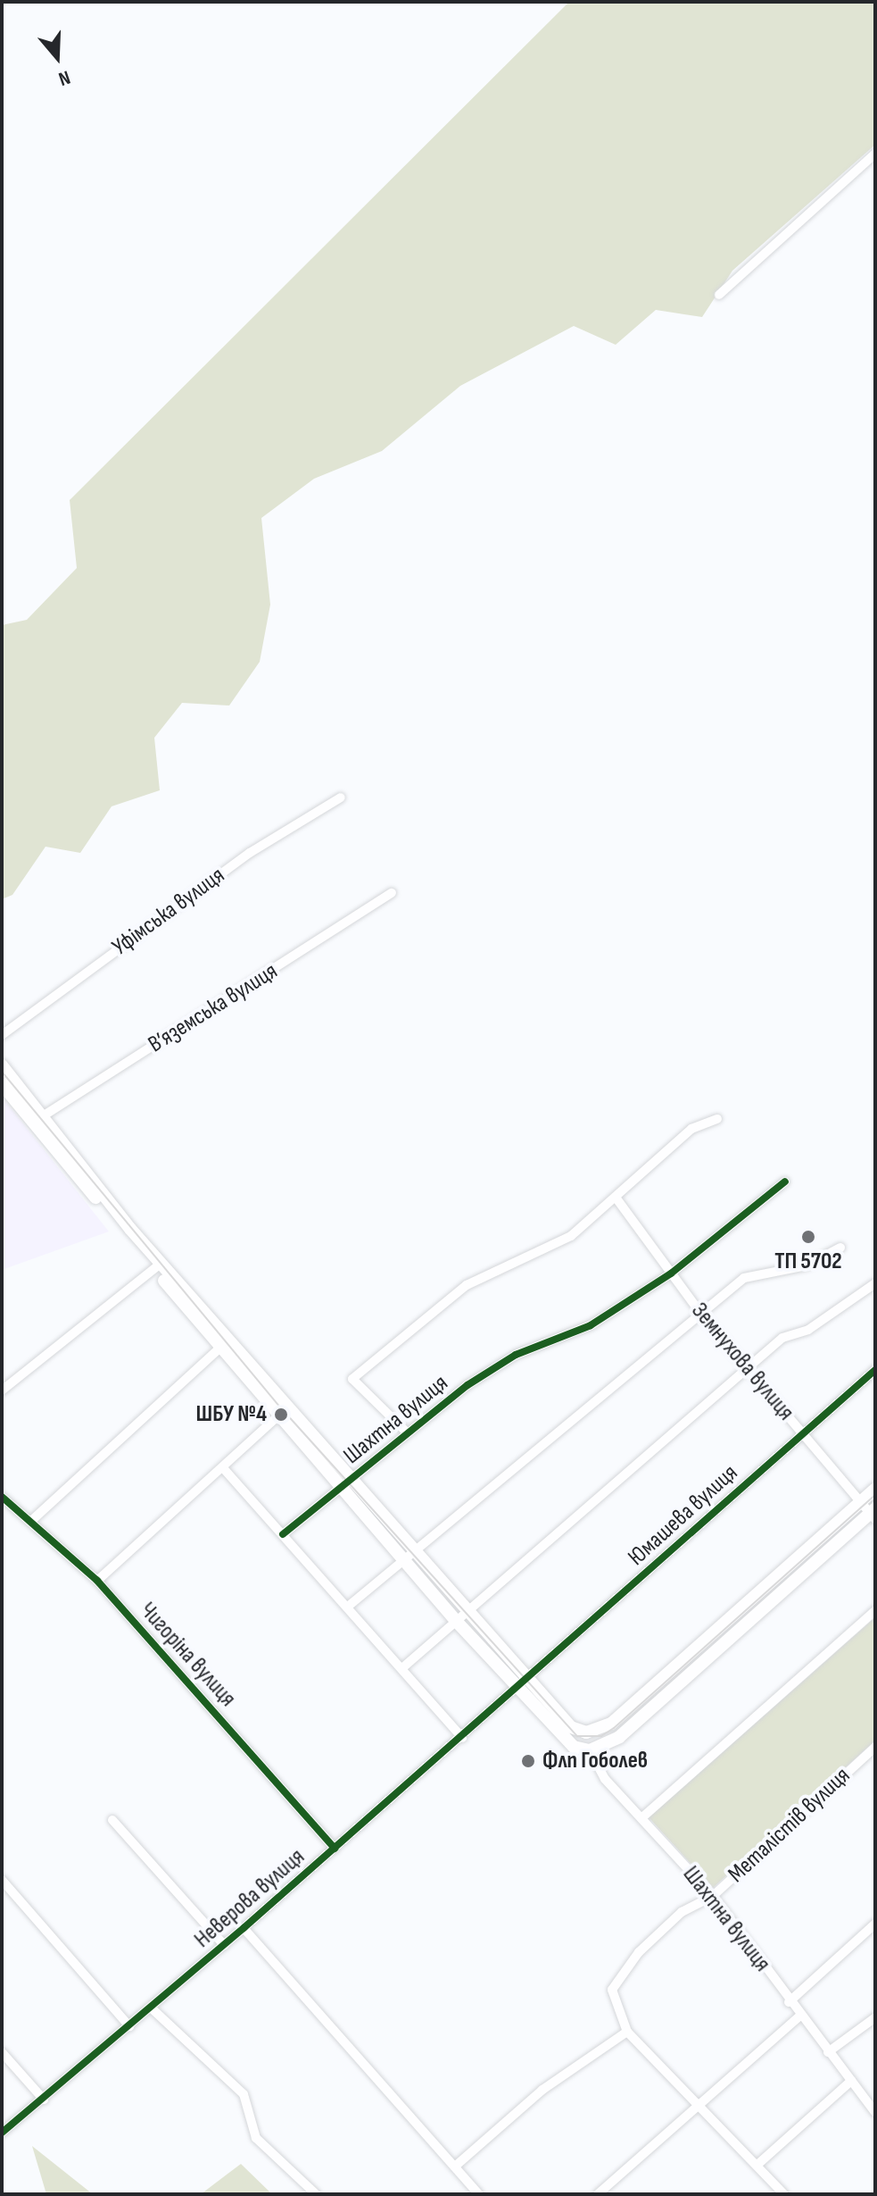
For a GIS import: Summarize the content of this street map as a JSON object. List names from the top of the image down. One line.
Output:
{"streets":{"main road":["Шахтна вулиця"],"street":["Уфімська вулиця","В’яземська вулиця","Земнухова вулиця","Юмашева вулиця","Чигоріна вулиця","Металістів вулиця","Неверова вулиця"]},"crossings":[["В’яземська вулиця","Шахтна вулиця"],["Земнухова вулиця","Шахтна вулиця"],["Земнухова вулиця","Юмашева вулиця"],["Шахтна вулиця","Юмашева вулиця"],["Шахтна вулиця","Металістів вулиця"],["Шахтна вулиця","Неверова вулиця"],["Юмашева вулиця","Неверова вулиця"],["Чигоріна вулиця","Неверова вулиця"]],"places":["ТП 5702","ШБУ №4","Флп Гоболев"],"north":"bottom"}
